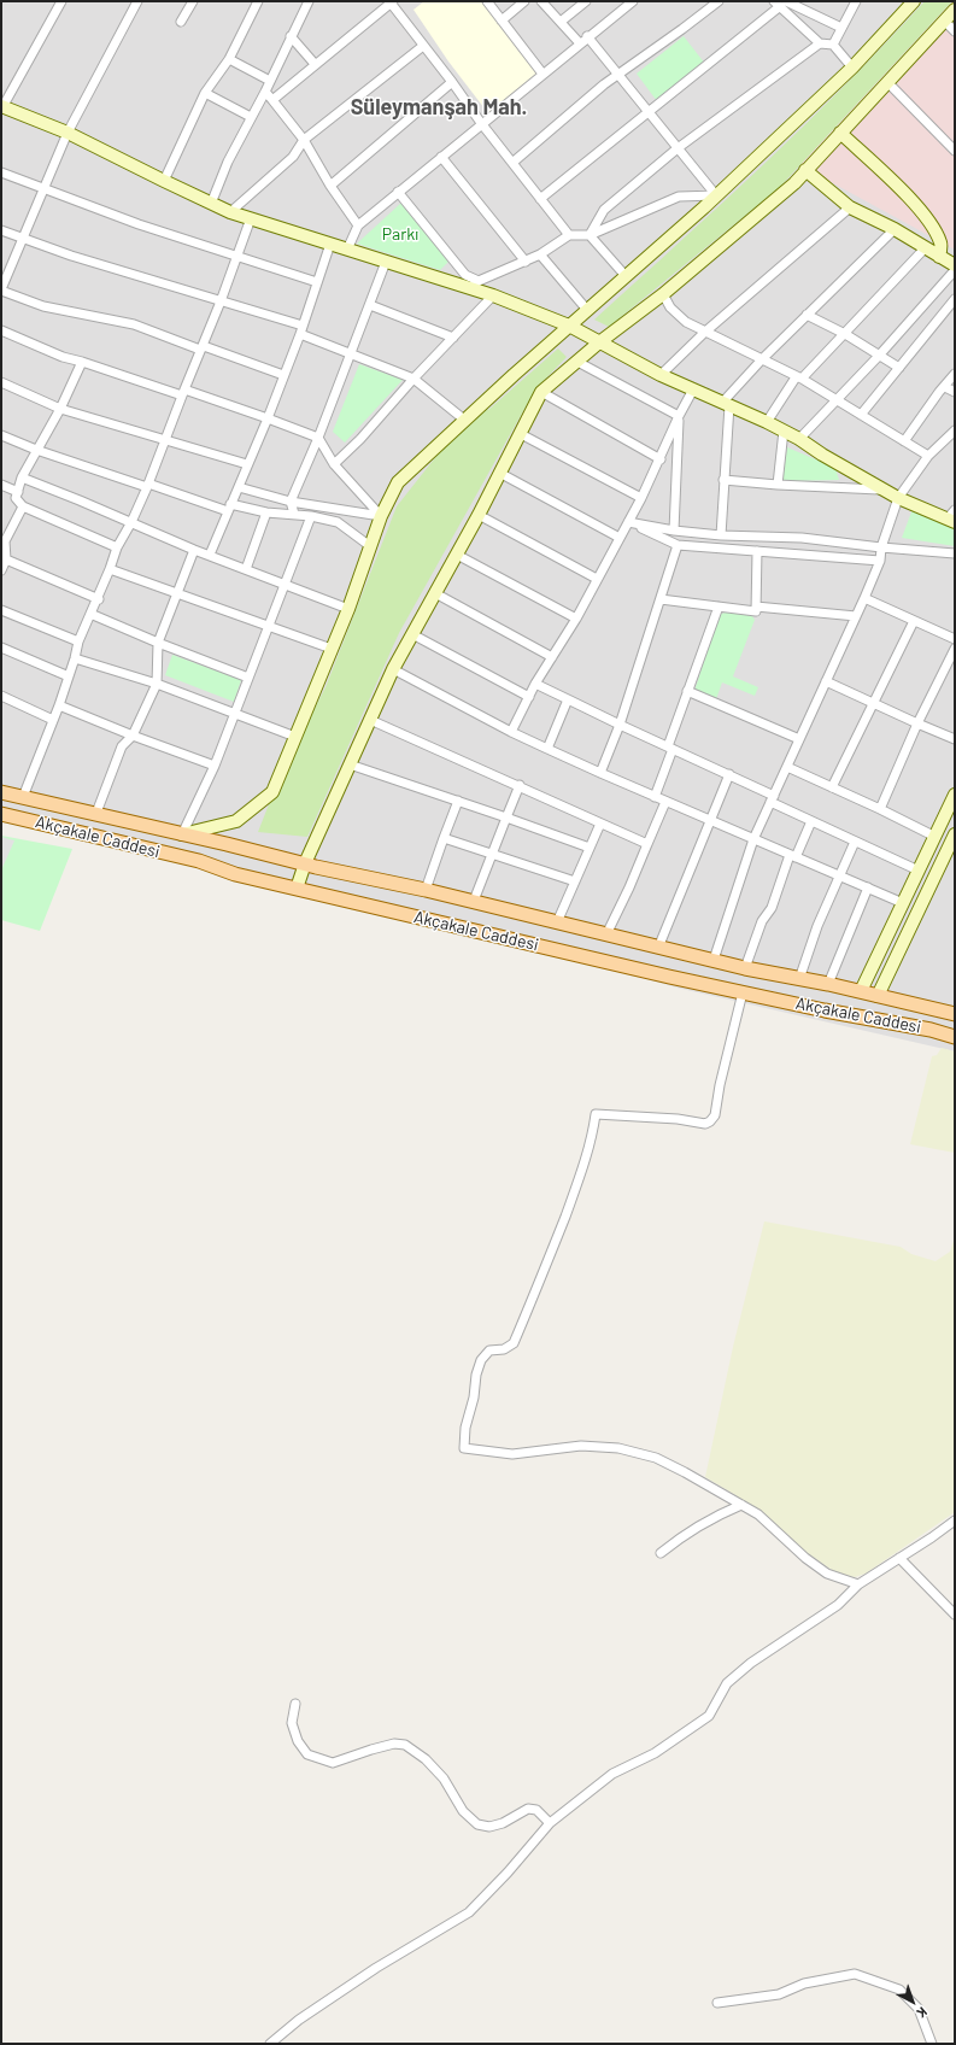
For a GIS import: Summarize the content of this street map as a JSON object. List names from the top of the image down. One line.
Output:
{"streets":{"main road":["Akçakale Caddesi"]},"districts":["Süleymanşah Mah."],"parks":["Parkı"],"north":"bottom right"}
